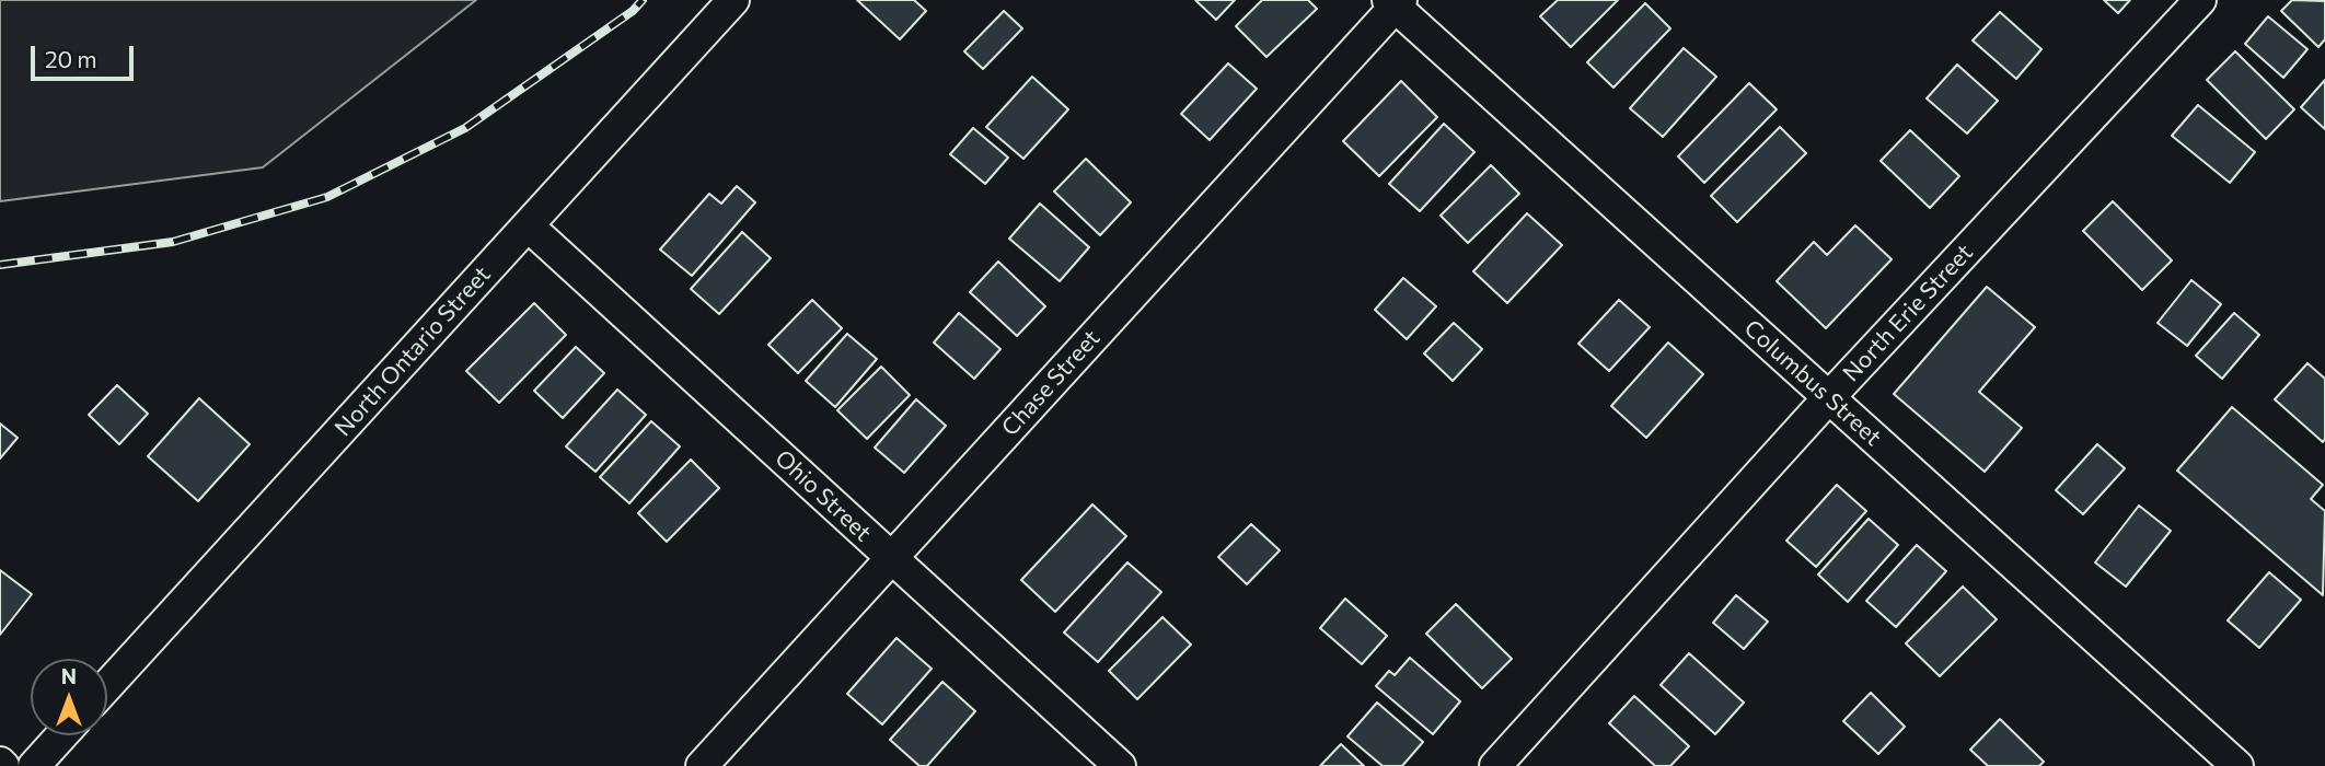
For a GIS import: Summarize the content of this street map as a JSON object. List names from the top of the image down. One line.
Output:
{"streets":{"street":["North Erie Street","North Ontario Street","Chase Street","Columbus Street","Ohio Street"]},"crossings":[["North Erie Street","Columbus Street"],["North Ontario Street","Ohio Street"],["Chase Street","Columbus Street"],["Chase Street","Ohio Street"]],"scale_bar":"20 m","north":"top"}
